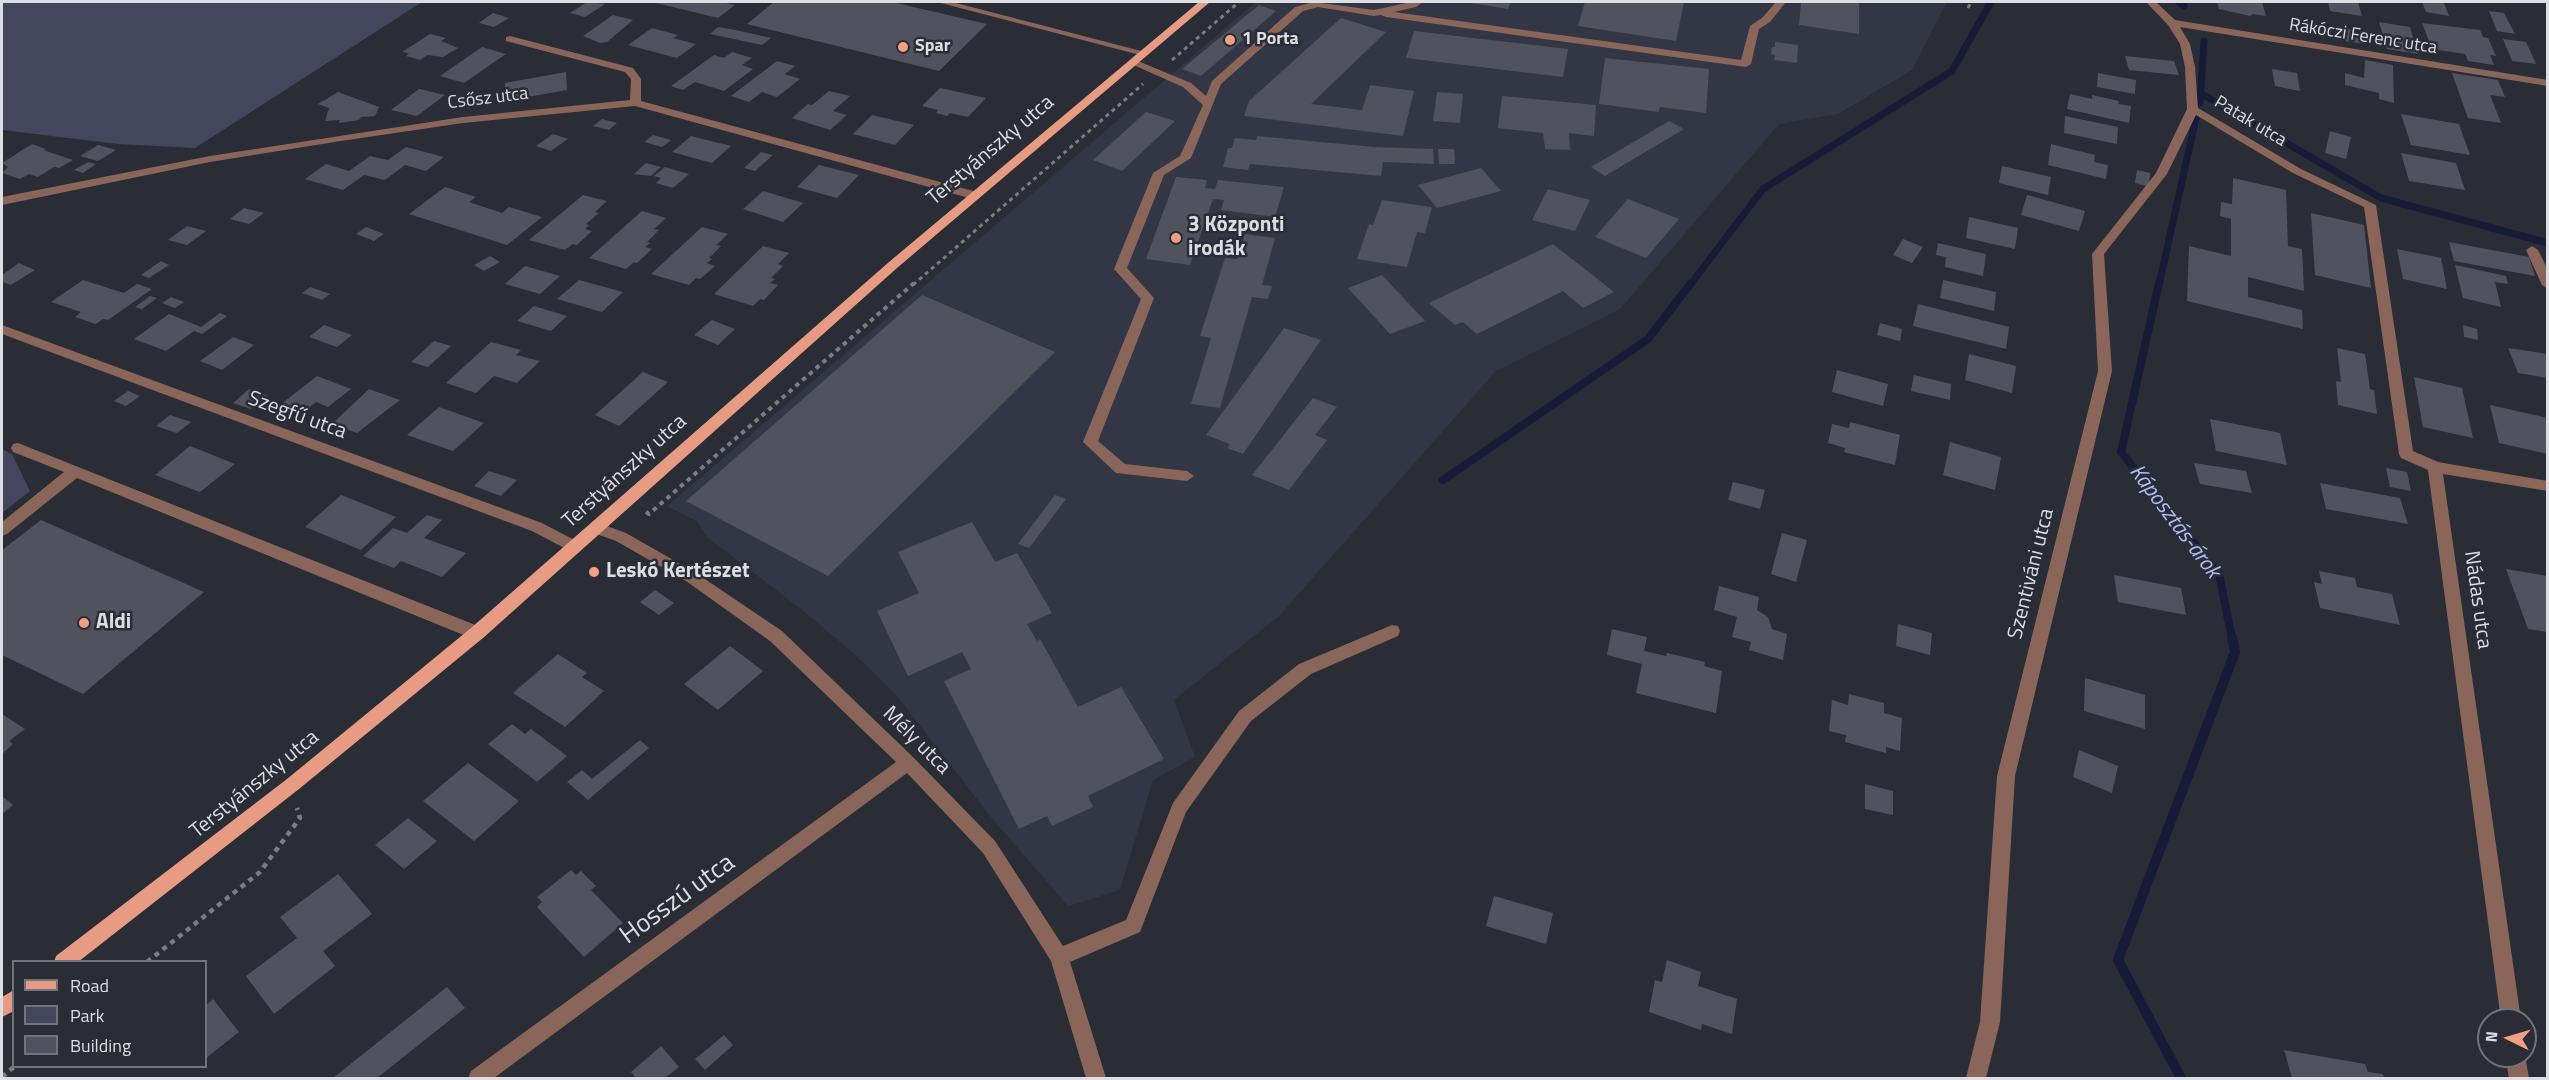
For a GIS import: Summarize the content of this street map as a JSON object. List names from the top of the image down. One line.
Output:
{"streets":{"main road":["Terstyánszky utca"],"street":["Rákóczi Ferenc utca","Csősz utca","Patak utca","Szegfű utca","Szentiváni utca","Nádas utca","Mély utca","Hosszú utca"]},"crossings":[["Rákóczi Ferenc utca","Patak utca"],["Csősz utca","Terstyánszky utca"],["Patak utca","Szentiváni utca"],["Patak utca","Nádas utca"],["Terstyánszky utca","Szegfű utca"],["Terstyánszky utca","Mély utca"],["Mély utca","Hosszú utca"]],"water":["Káposztás-árok"],"places":["1 Porta","Spar","3 Központi irodák","Leskó Kertészet","Aldi"],"legend":["Road","Park","Building"],"north":"left"}
